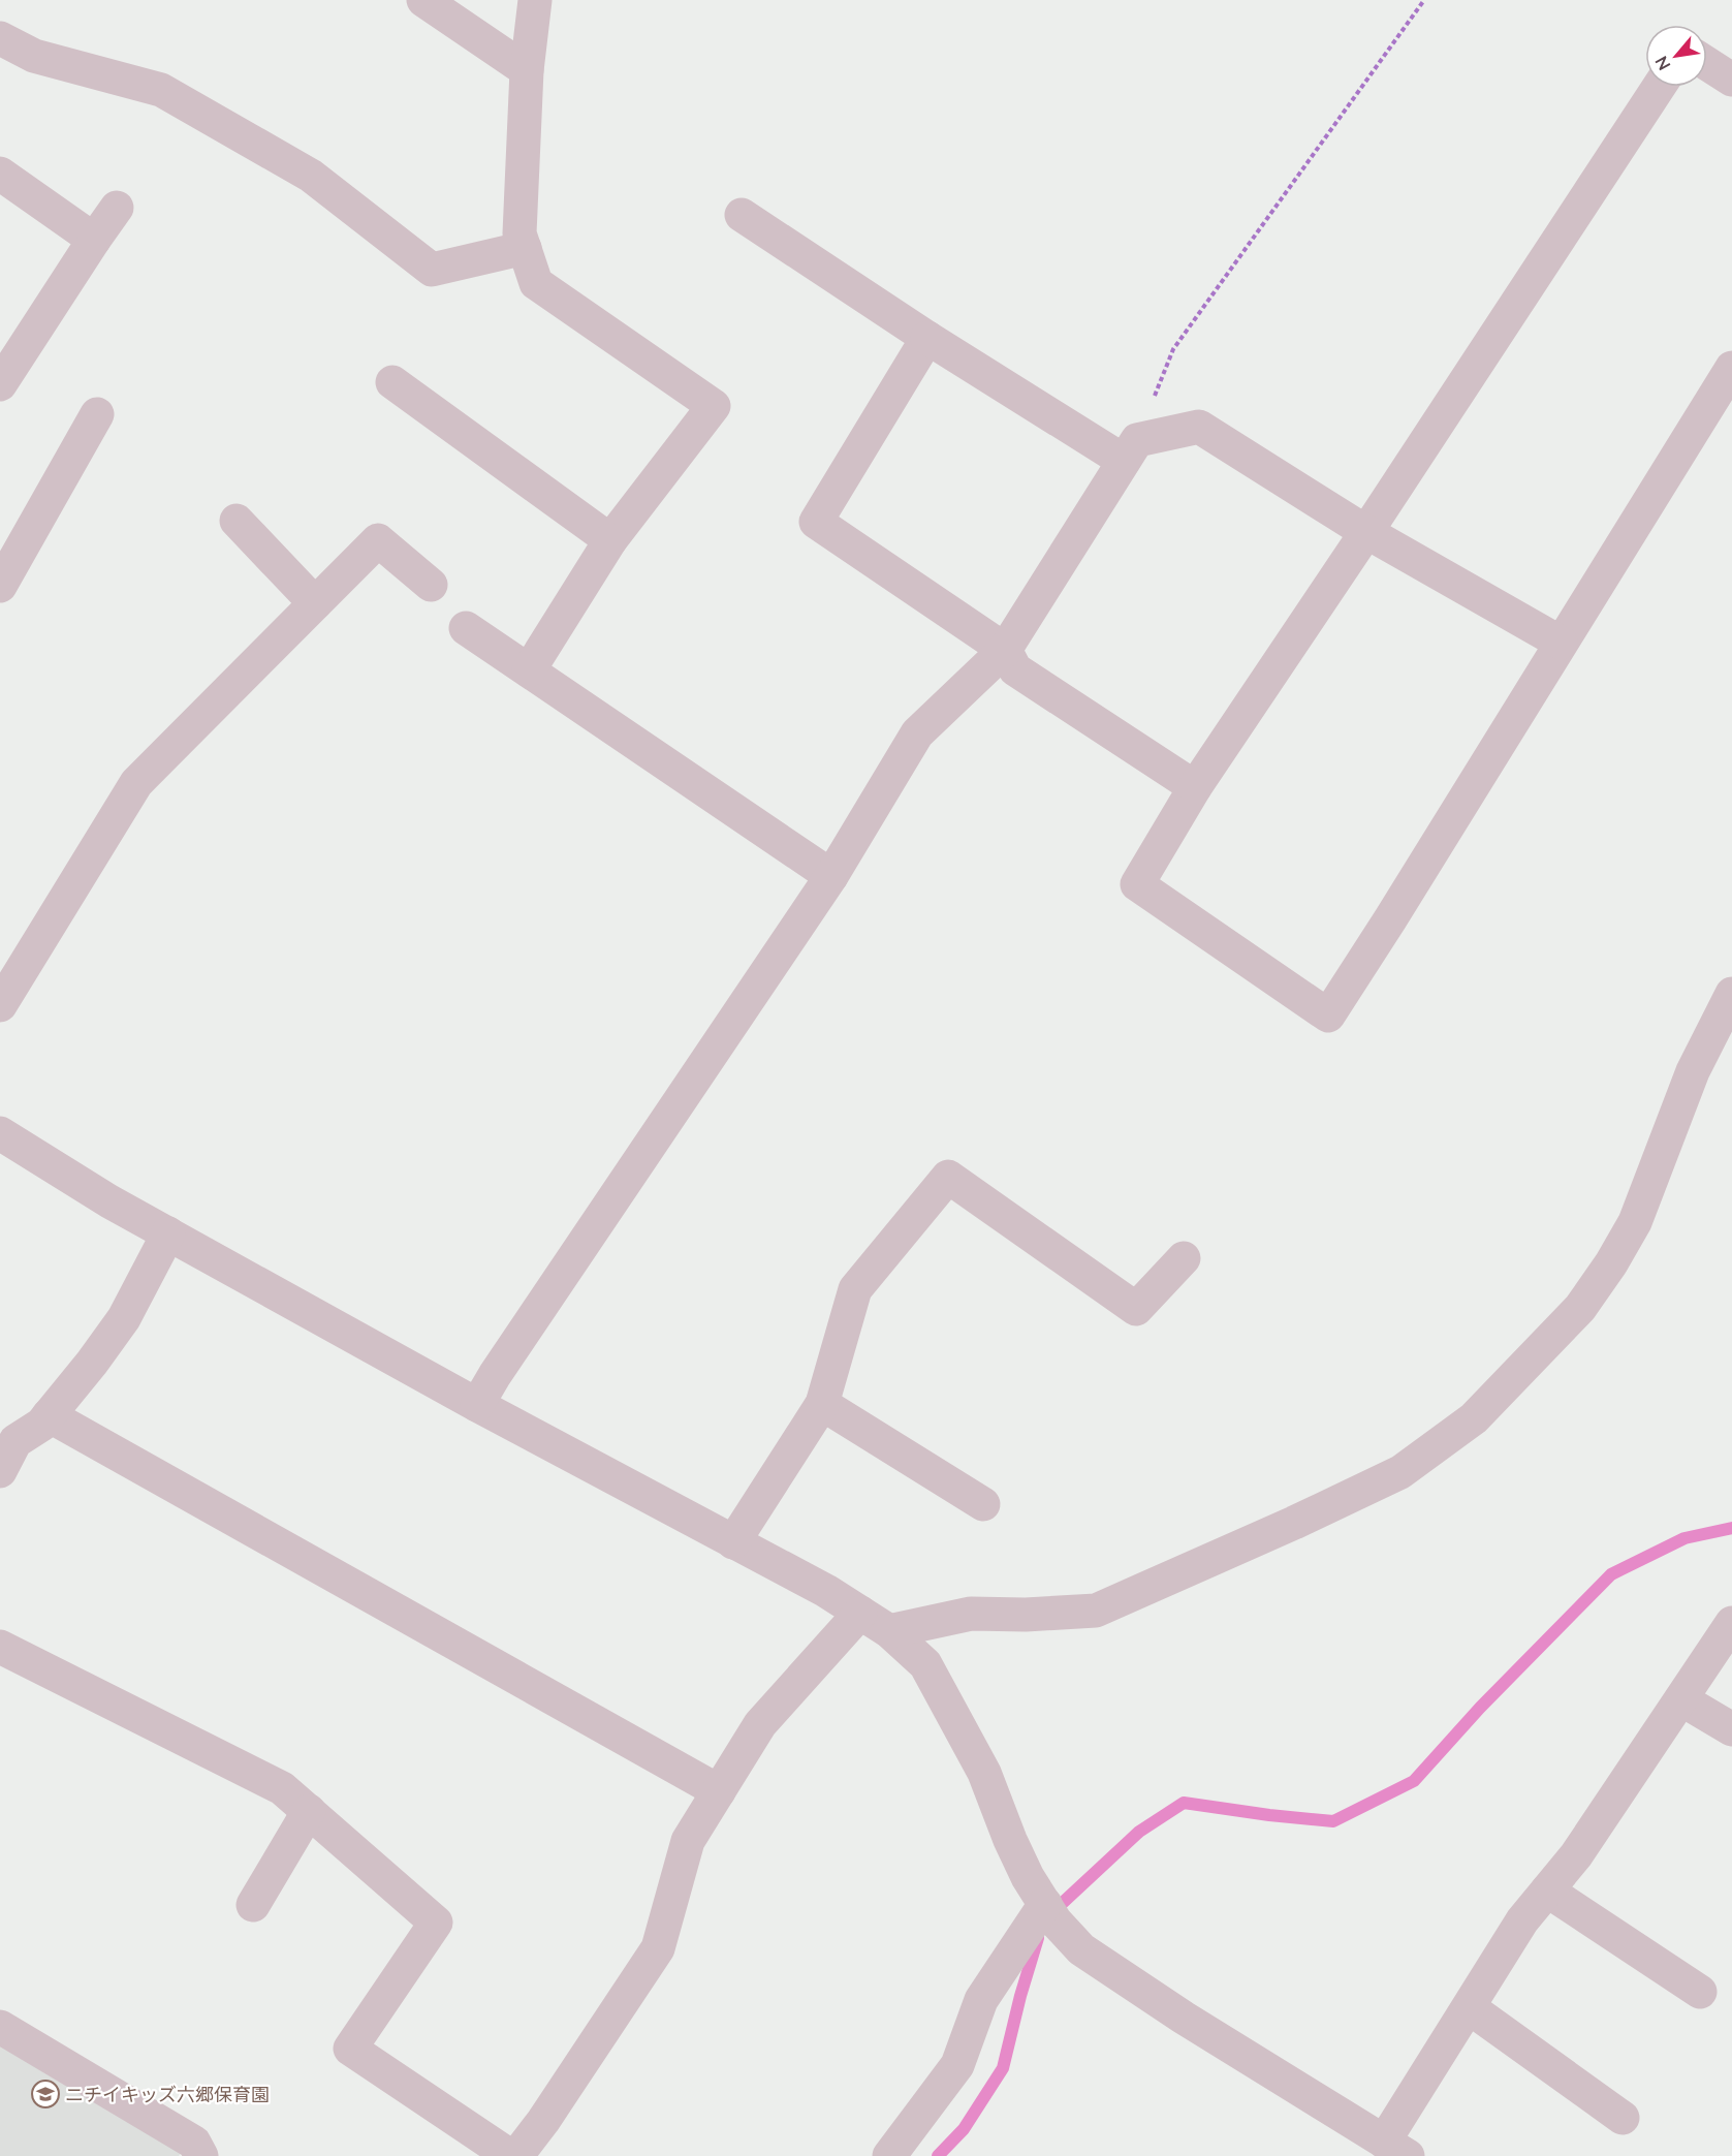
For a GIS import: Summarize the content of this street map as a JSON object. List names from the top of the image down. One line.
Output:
{"places":{"school or university":["ニチイキッズ六郷保育園"]},"north":"bottom left"}
